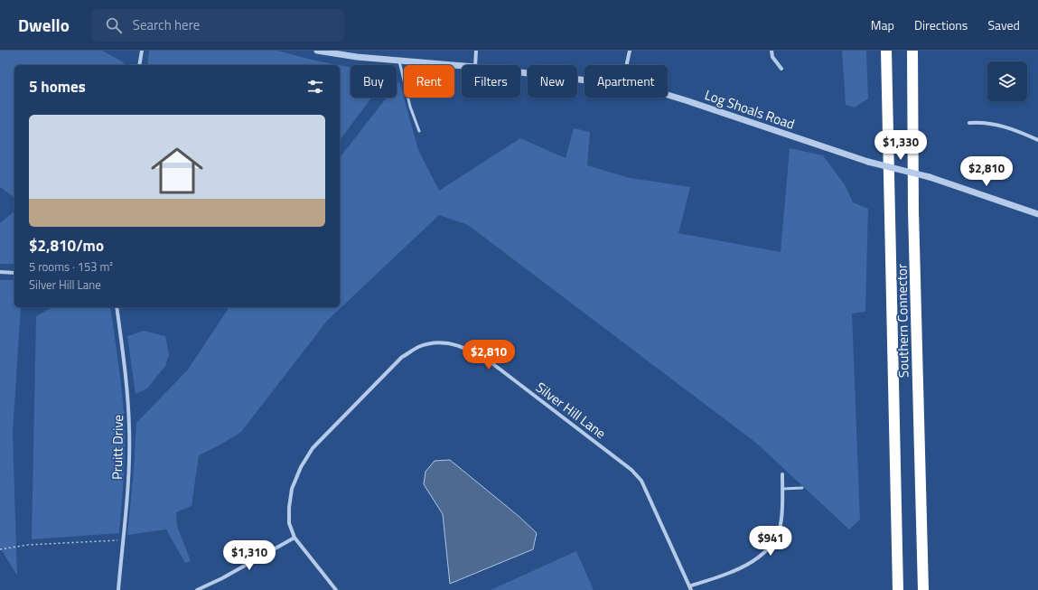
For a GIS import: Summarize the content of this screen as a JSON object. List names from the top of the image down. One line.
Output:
{"streets":{"highway":["Southern Connector"],"street":["Log Shoals Road","Silver Hill Lane","Pruitt Drive"]},"page":{"header":"Dwello","search":"Search here","nav":["Map","Directions","Saved"],"chip":["Buy","Rent","Filters","New","Apartment"],"heading":"5 homes","list":[{"name":"$2,810/mo","note":"5 rooms · 153 m² · Silver Hill Lane"}],"price":["$1,330","$2,810","$2,810","$941","$1,310"]}}
